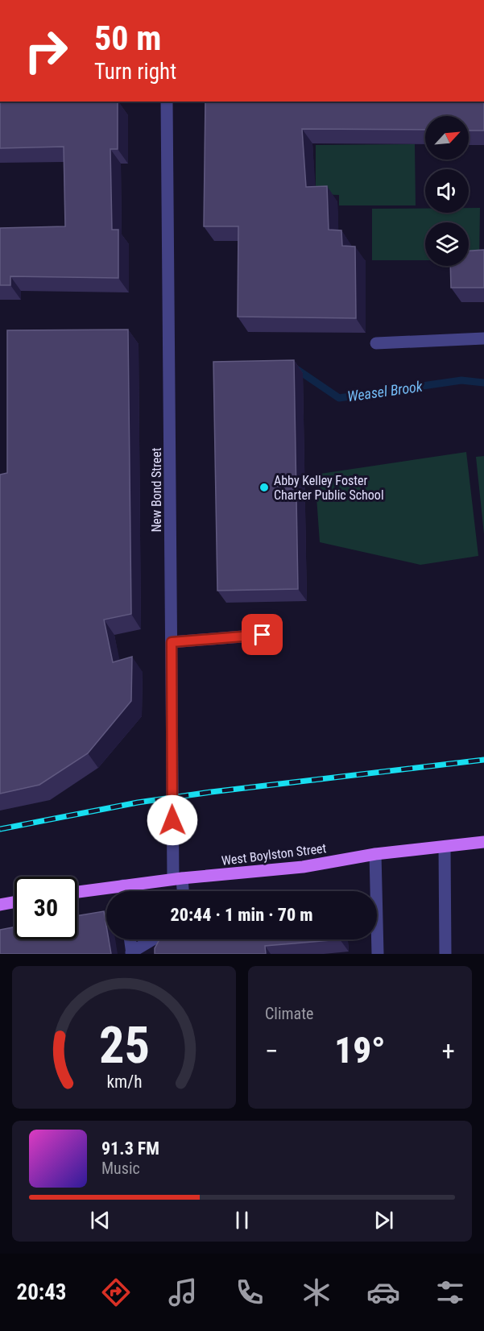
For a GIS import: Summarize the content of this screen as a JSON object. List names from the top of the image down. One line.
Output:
{"streets":{"main road":["West Boylston Street"],"street":["New Bond Street"]},"crossings":[["New Bond Street","West Boylston Street"]],"water":["Weasel Brook"],"places":["Abby Kelley Foster Charter Public School"],"north":"top right","page":{"turn":["50 m","Turn right"],"limit":"30","trip":"20:44 · 1 min · 70 m","tile":"Climate","heat":["−","19°","+"],"song":["91.3 FM","Music"],"tabs":"20:43","gauge":["25","km/h"]}}
